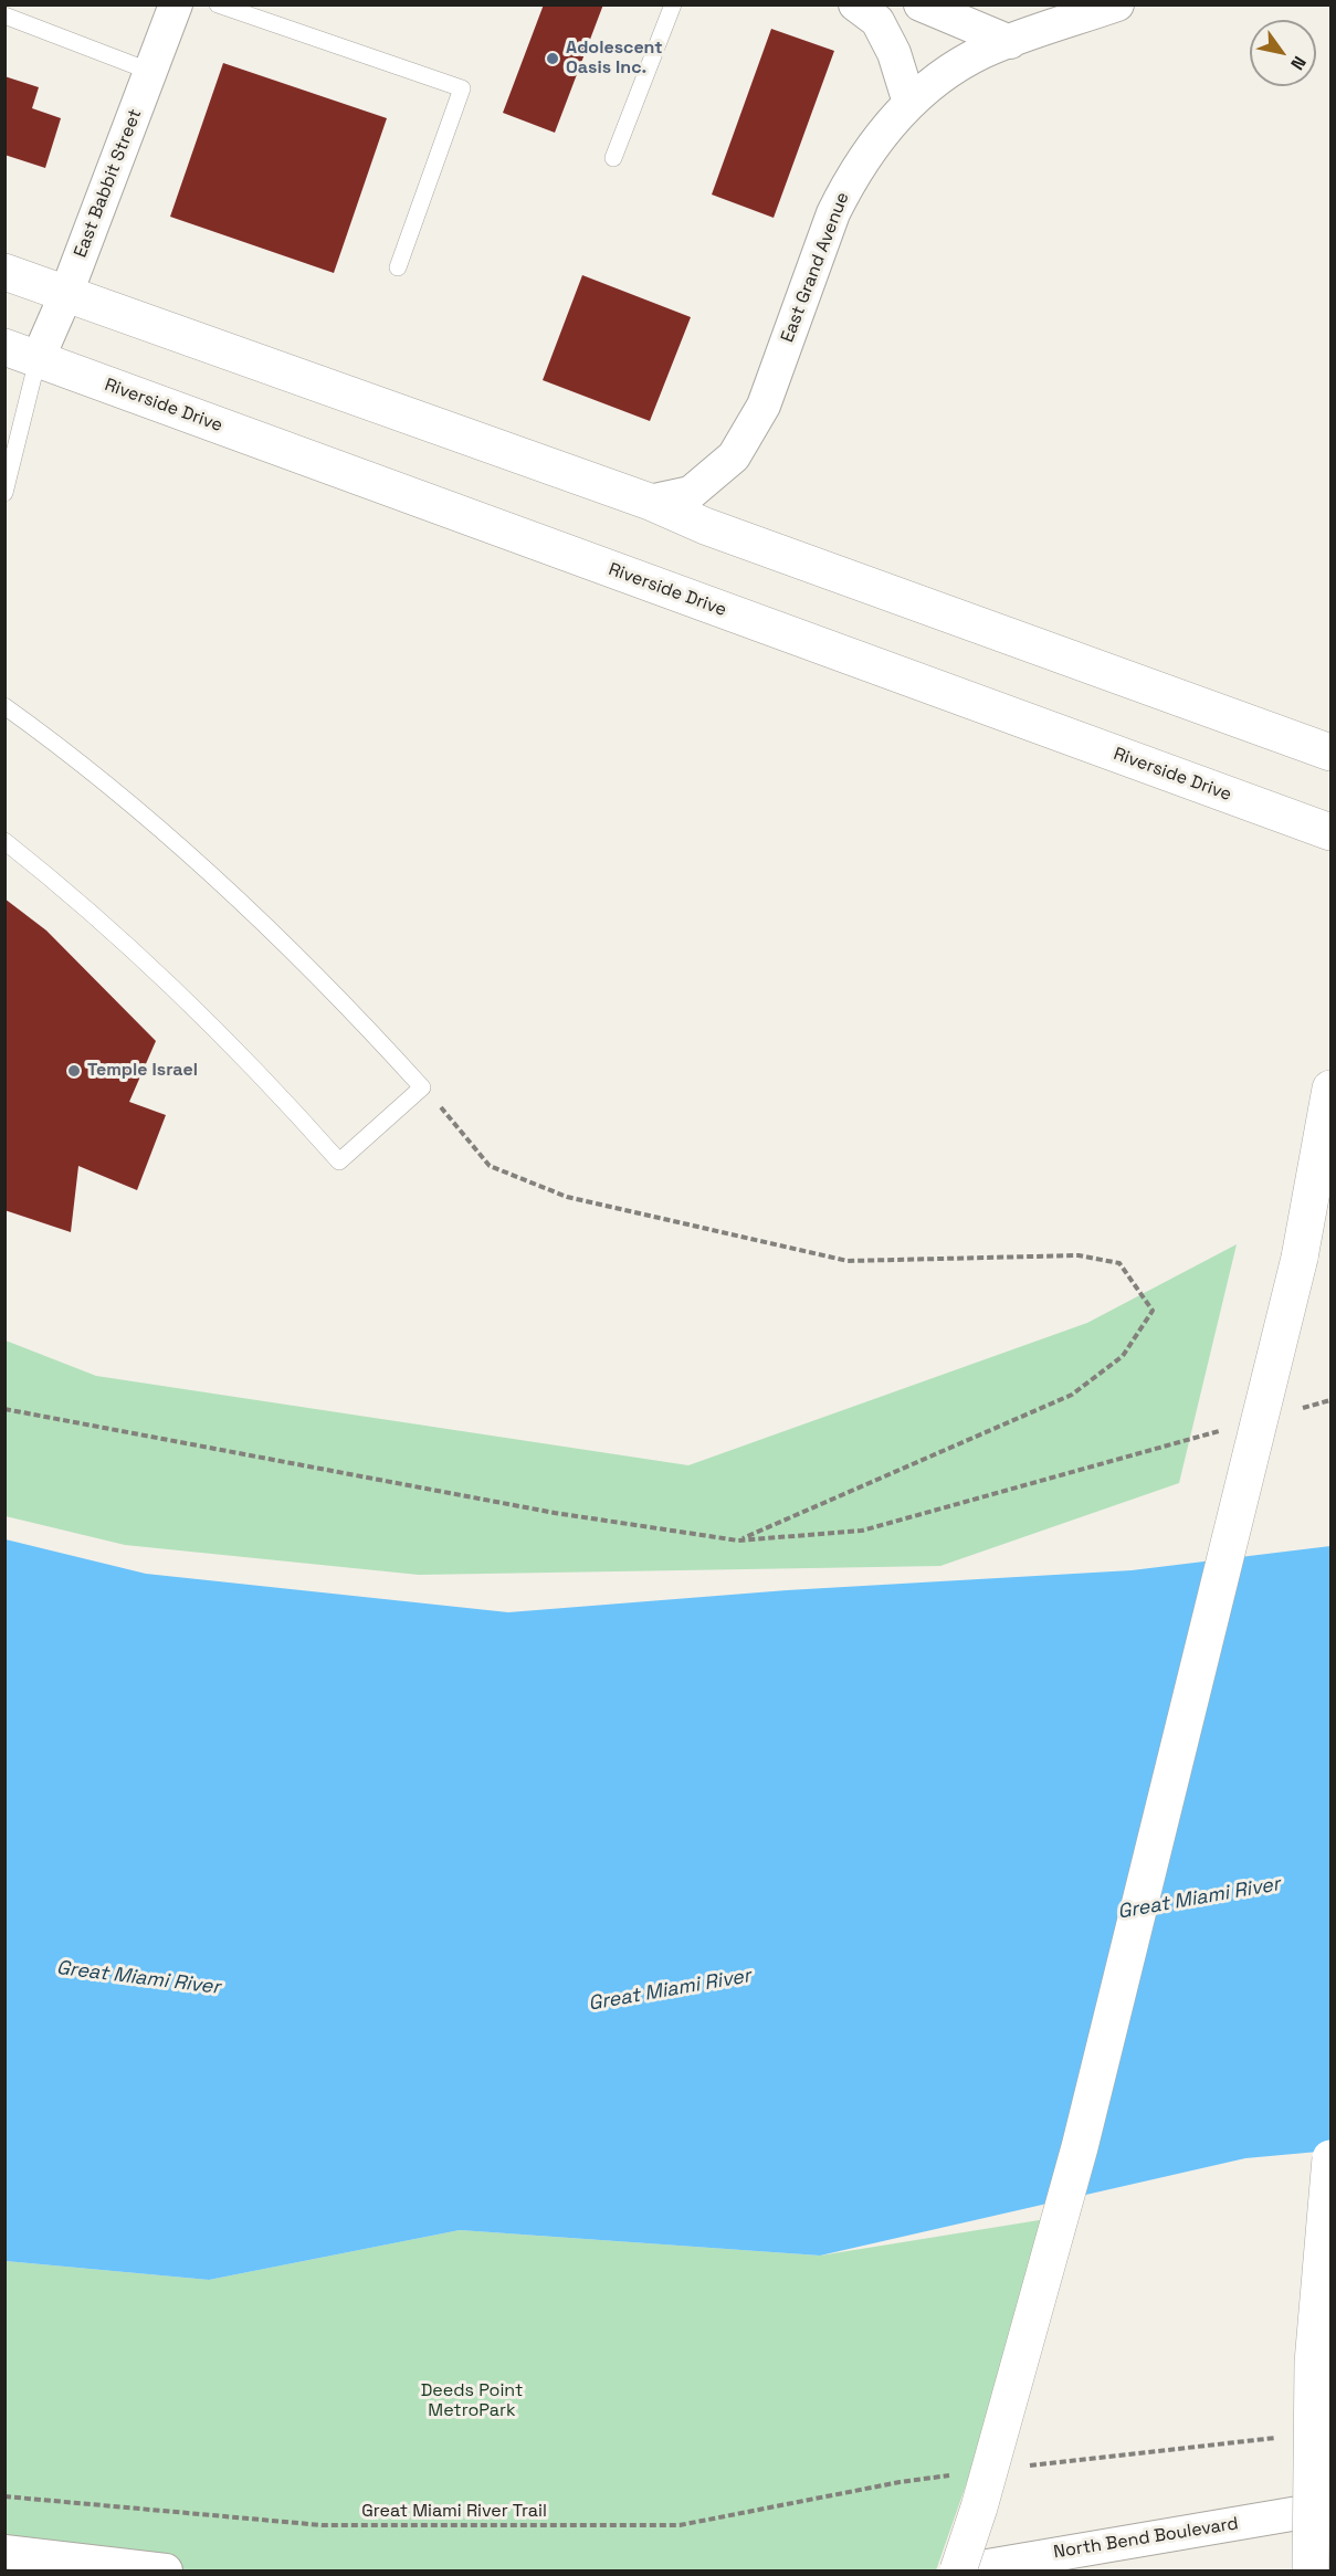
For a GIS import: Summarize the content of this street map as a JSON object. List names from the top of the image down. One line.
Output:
{"streets":{"main road":["Riverside Drive"],"street":["East Babbit Street","East Grand Avenue","North Bend Boulevard"],"path":["Great Miami River Trail"]},"crossings":[["East Babbit Street","Riverside Drive"]],"water":["Great Miami River"],"parks":["Deeds Point MetroPark"],"places":["Adolescent Oasis Inc.","Temple Israel"],"north":"bottom right"}
